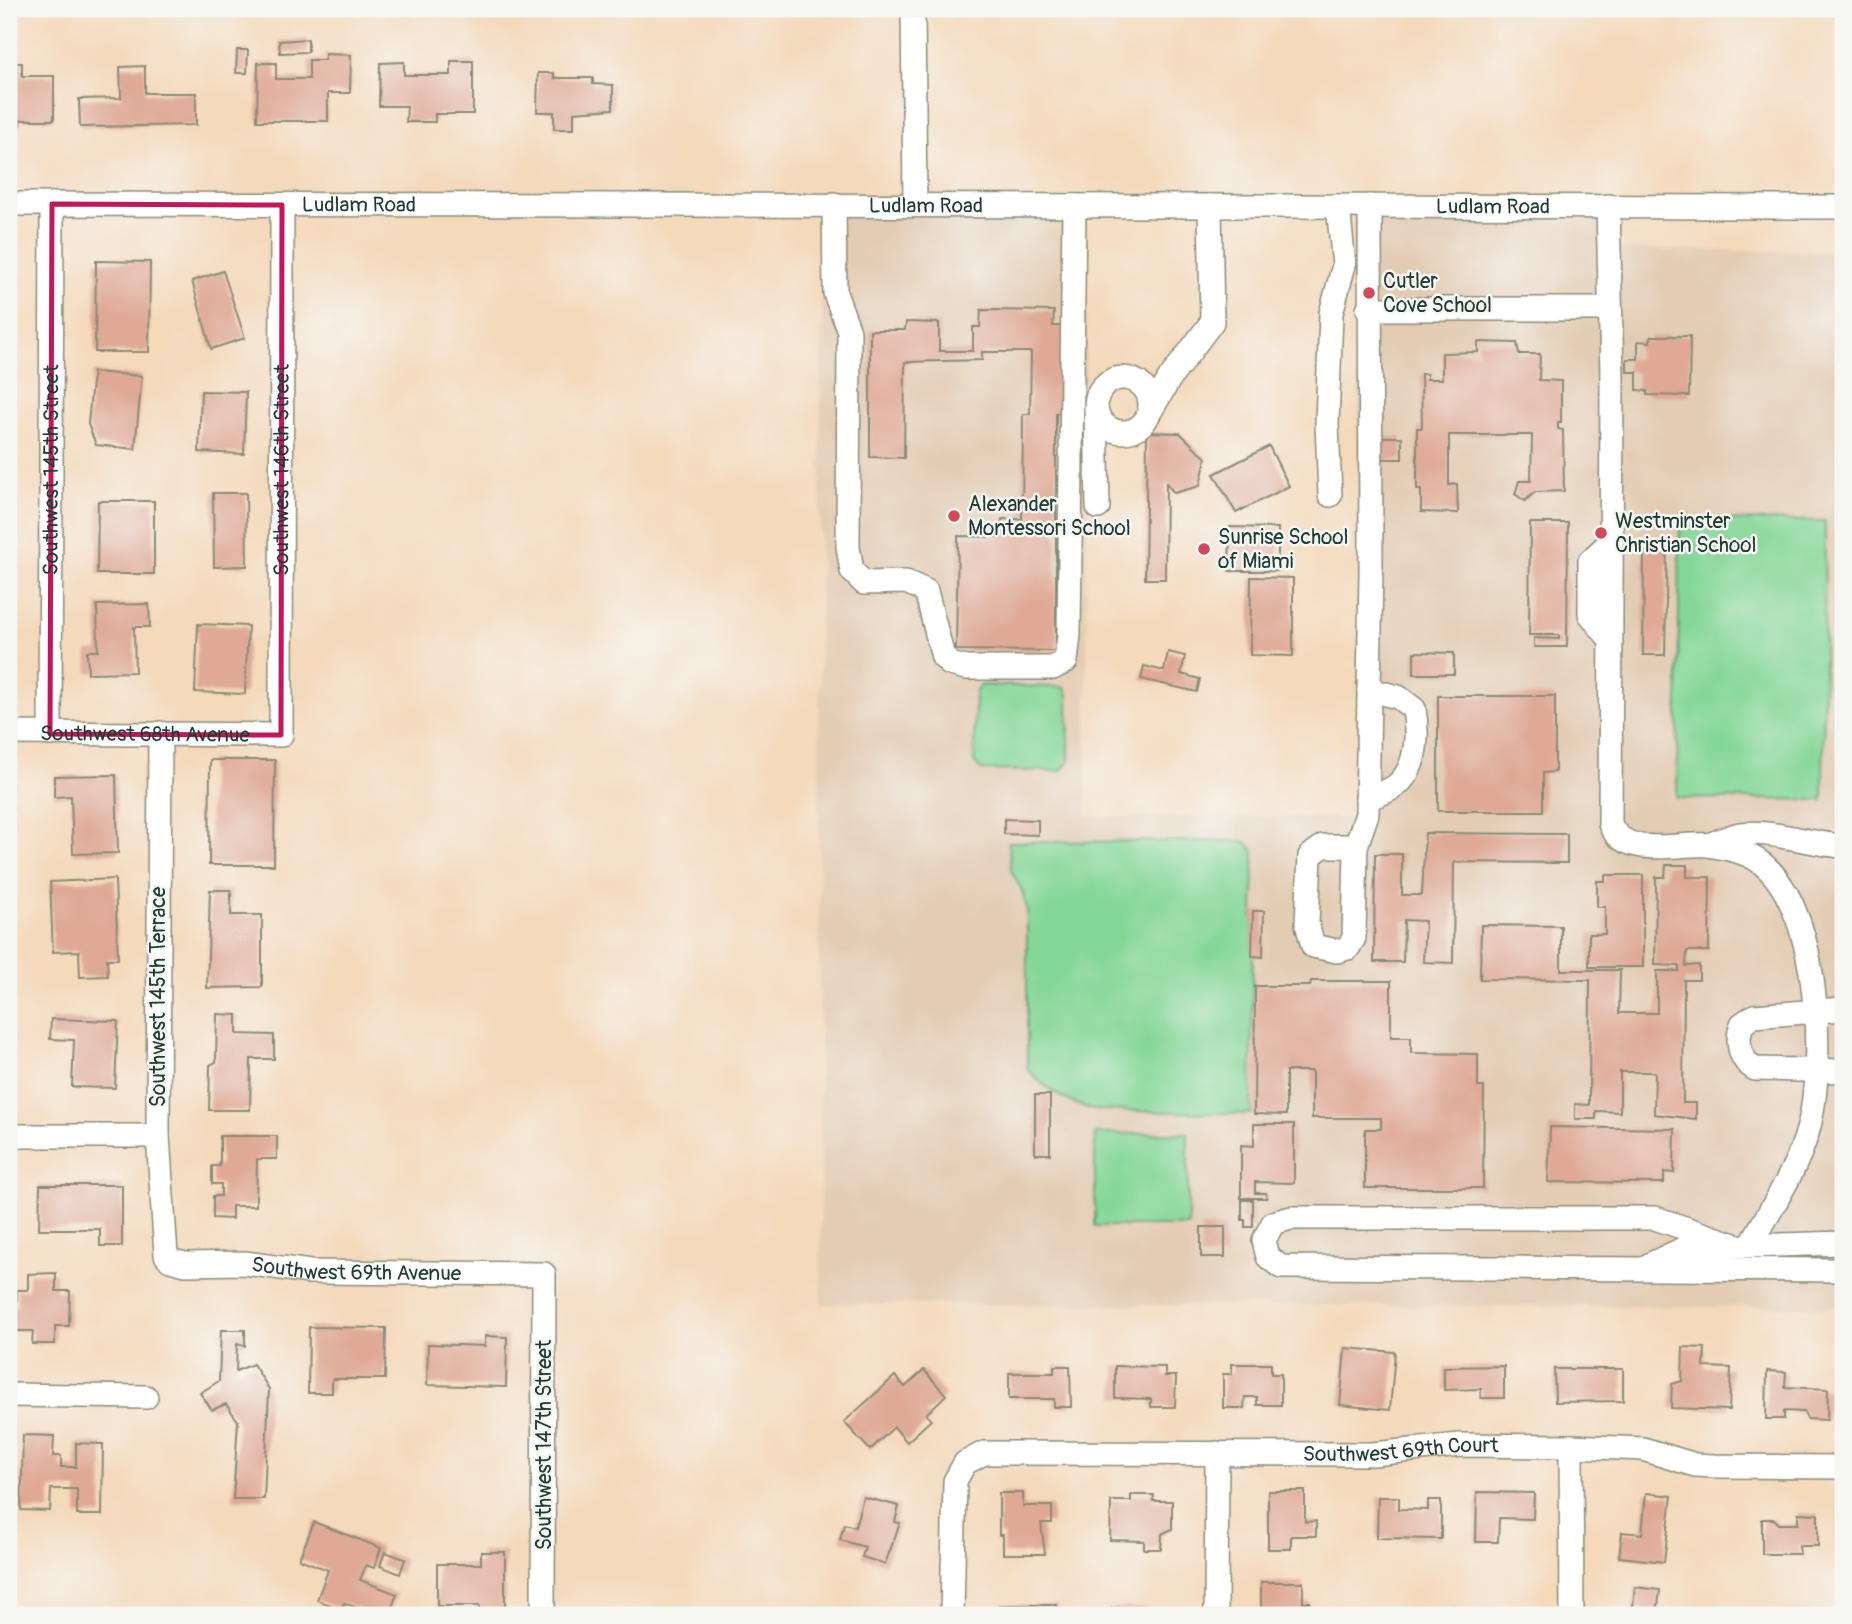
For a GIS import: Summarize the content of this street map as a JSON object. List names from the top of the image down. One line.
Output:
{"streets":{"street":["Ludlam Road","Southwest 145th Street","Southwest 146th Street","Southwest 68th Avenue","Southwest 145th Terrace","Southwest 69th Avenue","Southwest 147th Street","Southwest 69th Court"]},"crossings":[["Ludlam Road","Southwest 145th Street"],["Ludlam Road","Southwest 146th Street"],["Southwest 145th Street","Southwest 68th Avenue"],["Southwest 146th Street","Southwest 68th Avenue"],["Southwest 68th Avenue","Southwest 145th Terrace"],["Southwest 145th Terrace","Southwest 69th Avenue"],["Southwest 69th Avenue","Southwest 147th Street"]],"places":["Cutler Cove School","Alexander Montessori School","Westminster Christian School","Sunrise School of Miami"]}
